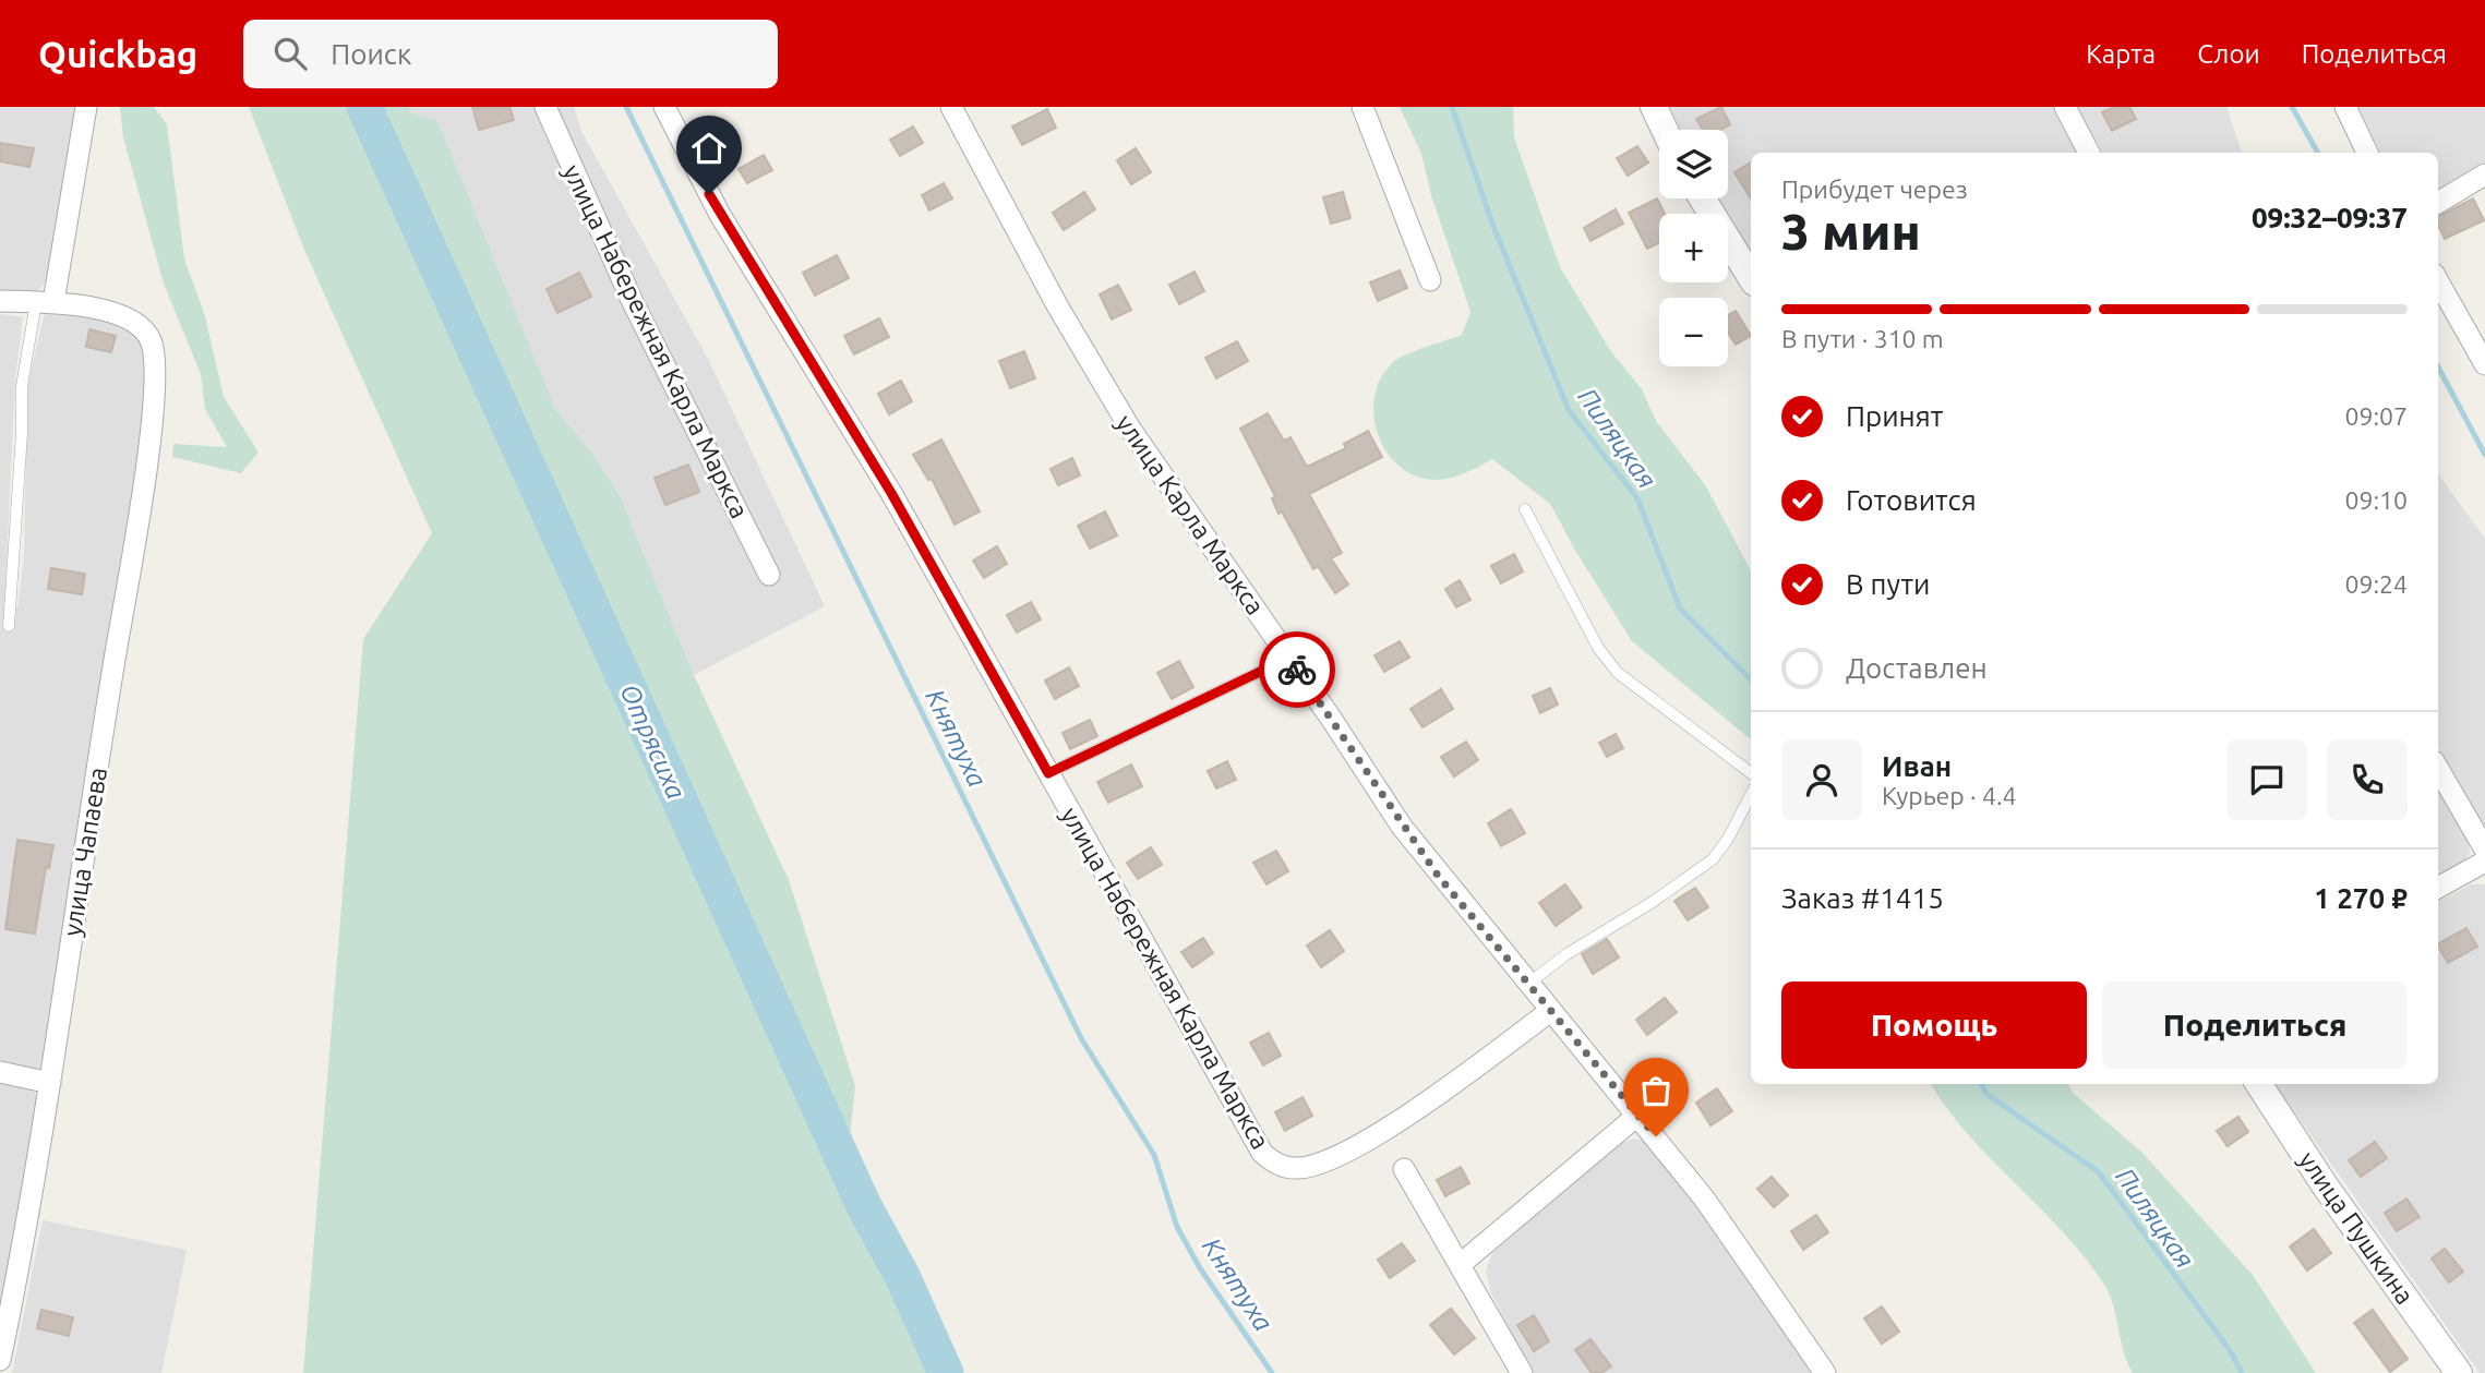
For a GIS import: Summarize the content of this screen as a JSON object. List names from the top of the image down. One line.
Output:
{"streets":{"street":["улица Набережная Карла Маркса","улица Карла Маркса","улица Чапаева","улица Пушкина"]},"crossings":[["улица Набережная Карла Маркса","улица Карла Маркса"]],"water":["Пиляцкая","Княтуха","Отрясиха"],"page":{"header":"Quickbag","search":"Поиск","nav":["Карта","Слои","Поделиться"],"map_buttons":["+","−"],"heading":["3 мин","Прибудет через","09:32–09:37"],"panel":["Иван","Курьер · 4.4","Заказ #1415","1 270 ₽"],"bar":"В пути · 310 m","list":[["Принят","09:07"],["Готовится","09:10"],["В пути","09:24"],"Доставлен"],"buttons":["Помощь","Поделиться"]}}
